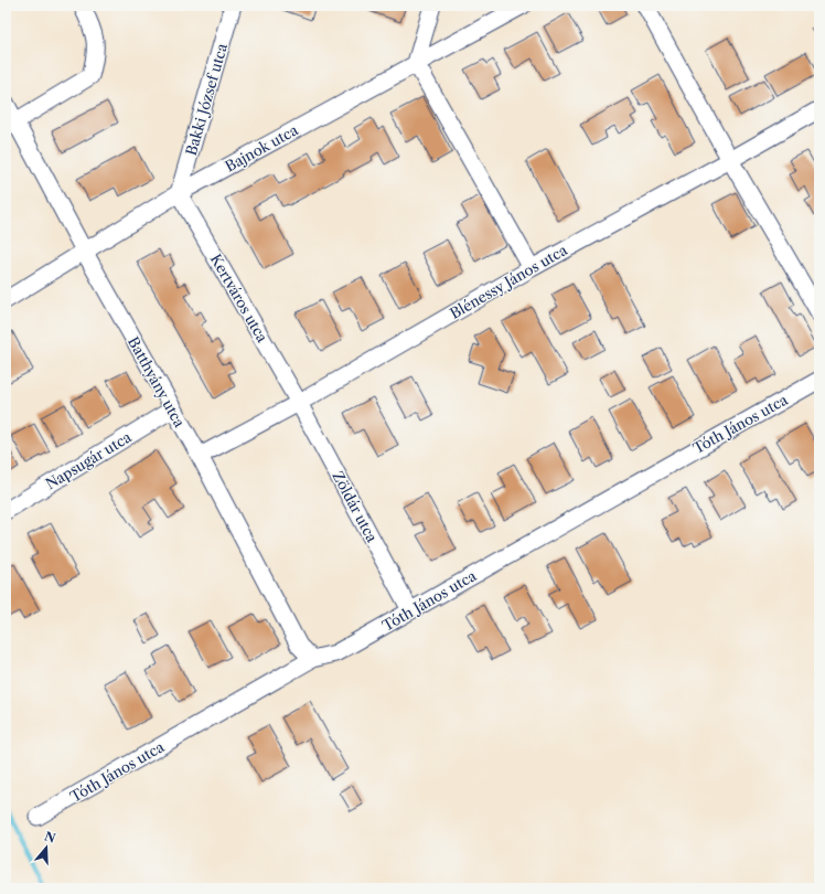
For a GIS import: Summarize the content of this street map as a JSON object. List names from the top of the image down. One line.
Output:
{"streets":{"street":["Bakki József utca","Bajnok utca","Blénessy János utca","Kertváros utca","Batthyány utca","Tóth János utca","Napsugár utca","Zöldár utca"]},"crossings":[["Bakki József utca","Bajnok utca"],["Bakki József utca","Kertváros utca"],["Bajnok utca","Kertváros utca"],["Bajnok utca","Batthyány utca"],["Blénessy János utca","Kertváros utca"],["Blénessy János utca","Batthyány utca"],["Blénessy János utca","Zöldár utca"],["Kertváros utca","Zöldár utca"],["Batthyány utca","Tóth János utca"],["Batthyány utca","Napsugár utca"],["Tóth János utca","Zöldár utca"]],"north":"top"}
